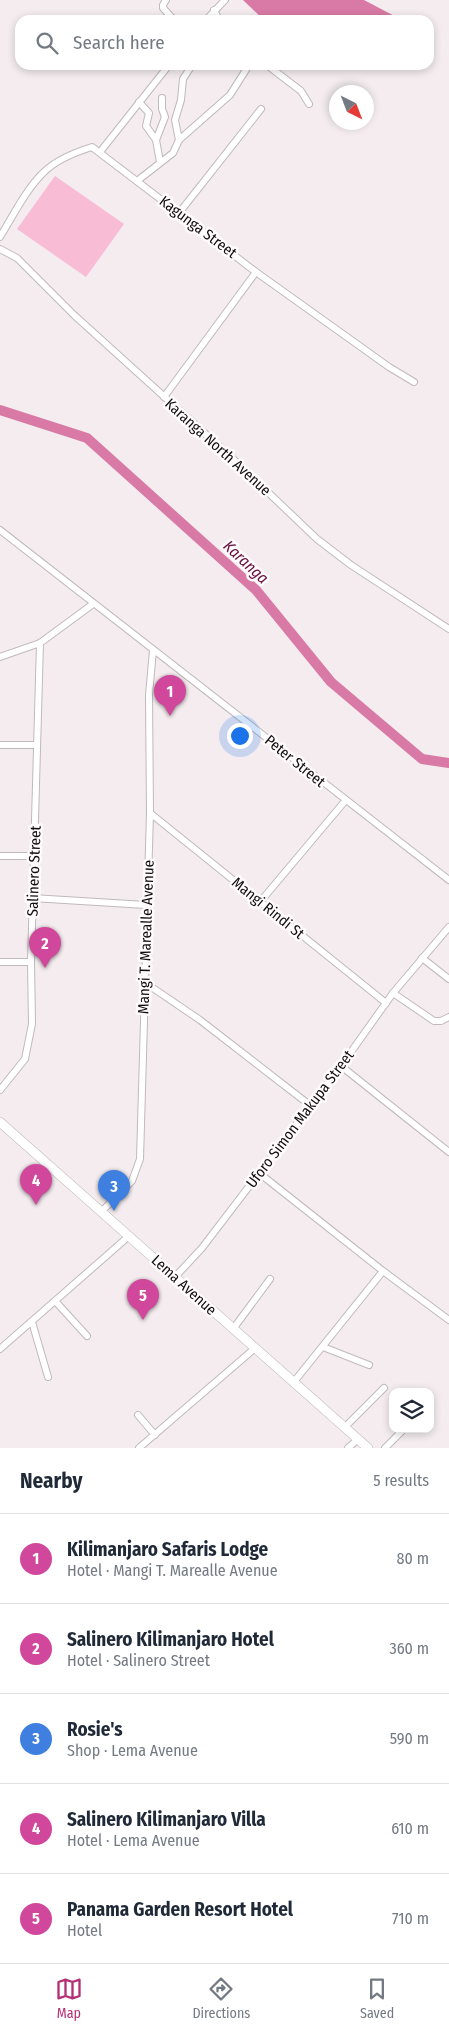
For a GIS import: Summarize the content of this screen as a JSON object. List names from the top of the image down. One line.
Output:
{"streets":{"main road":["Lema Avenue"],"street":["Kagunga Street","Karanga North Avenue","Peter Street","Salinero Street","Mangi Rindi St","Mangi T. Marealle Avenue","Uforo Simon Makupa Street"]},"crossings":[["Peter Street","Mangi T. Marealle Avenue"],["Mangi Rindi St","Mangi T. Marealle Avenue"],["Mangi Rindi St","Uforo Simon Makupa Street"],["Mangi T. Marealle Avenue","Lema Avenue"],["Uforo Simon Makupa Street","Lema Avenue"]],"water":["Karanga"],"north":"bottom right","page":{"search":"Search here","pins":["1","2","4","3","5"],"heading":["Nearby","5 results"],"list":[{"mark":"1","name":"Kilimanjaro Safaris Lodge","note":"Hotel · Mangi T. Marealle Avenue","value":"80 m"},{"mark":"2","name":"Salinero Kilimanjaro Hotel","note":"Hotel · Salinero Street","value":"360 m"},{"mark":"3","name":"Rosie's","note":"Shop · Lema Avenue","value":"590 m"},{"mark":"4","name":"Salinero Kilimanjaro Villa","note":"Hotel · Lema Avenue","value":"610 m"},{"mark":"5","name":"Panama Garden Resort Hotel","note":"Hotel","value":"710 m"}],"nav":["Map","Directions","Saved"]}}
